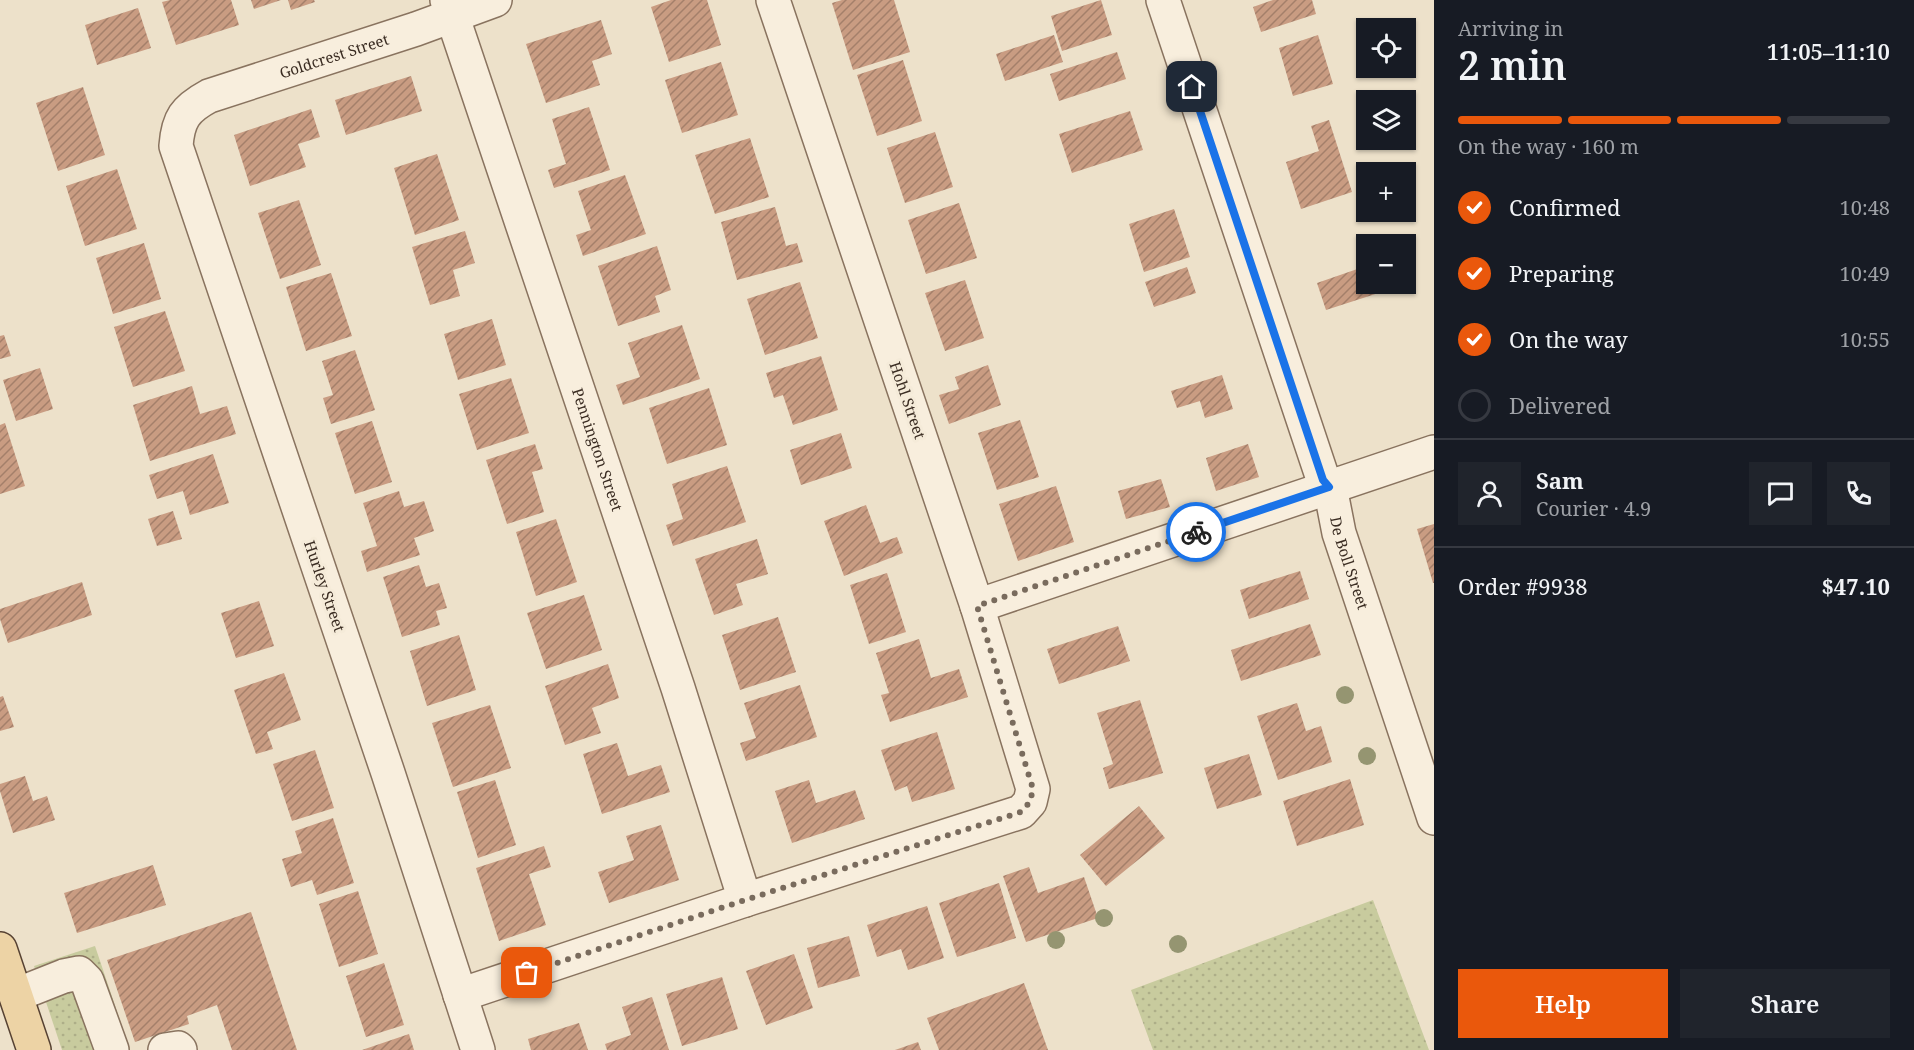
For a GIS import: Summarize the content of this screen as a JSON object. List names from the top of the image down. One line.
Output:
{"streets":{"street":["Goldcrest Street","Hohl Street","Pennington Street","De Boll Street","Hurley Street"]},"crossings":[["Goldcrest Street","Pennington Street"],["Goldcrest Street","Hurley Street"],["Hohl Street","Pennington Street"]],"page":{"heading":["2 min","Arriving in","11:05–11:10"],"panel":["Sam","Courier · 4.9","Order #9938","$47.10"],"map_buttons":["+","−"],"bar":"On the way · 160 m","list":[["Confirmed","10:48"],["Preparing","10:49"],["On the way","10:55"],"Delivered"],"buttons":["Help","Share"]}}
